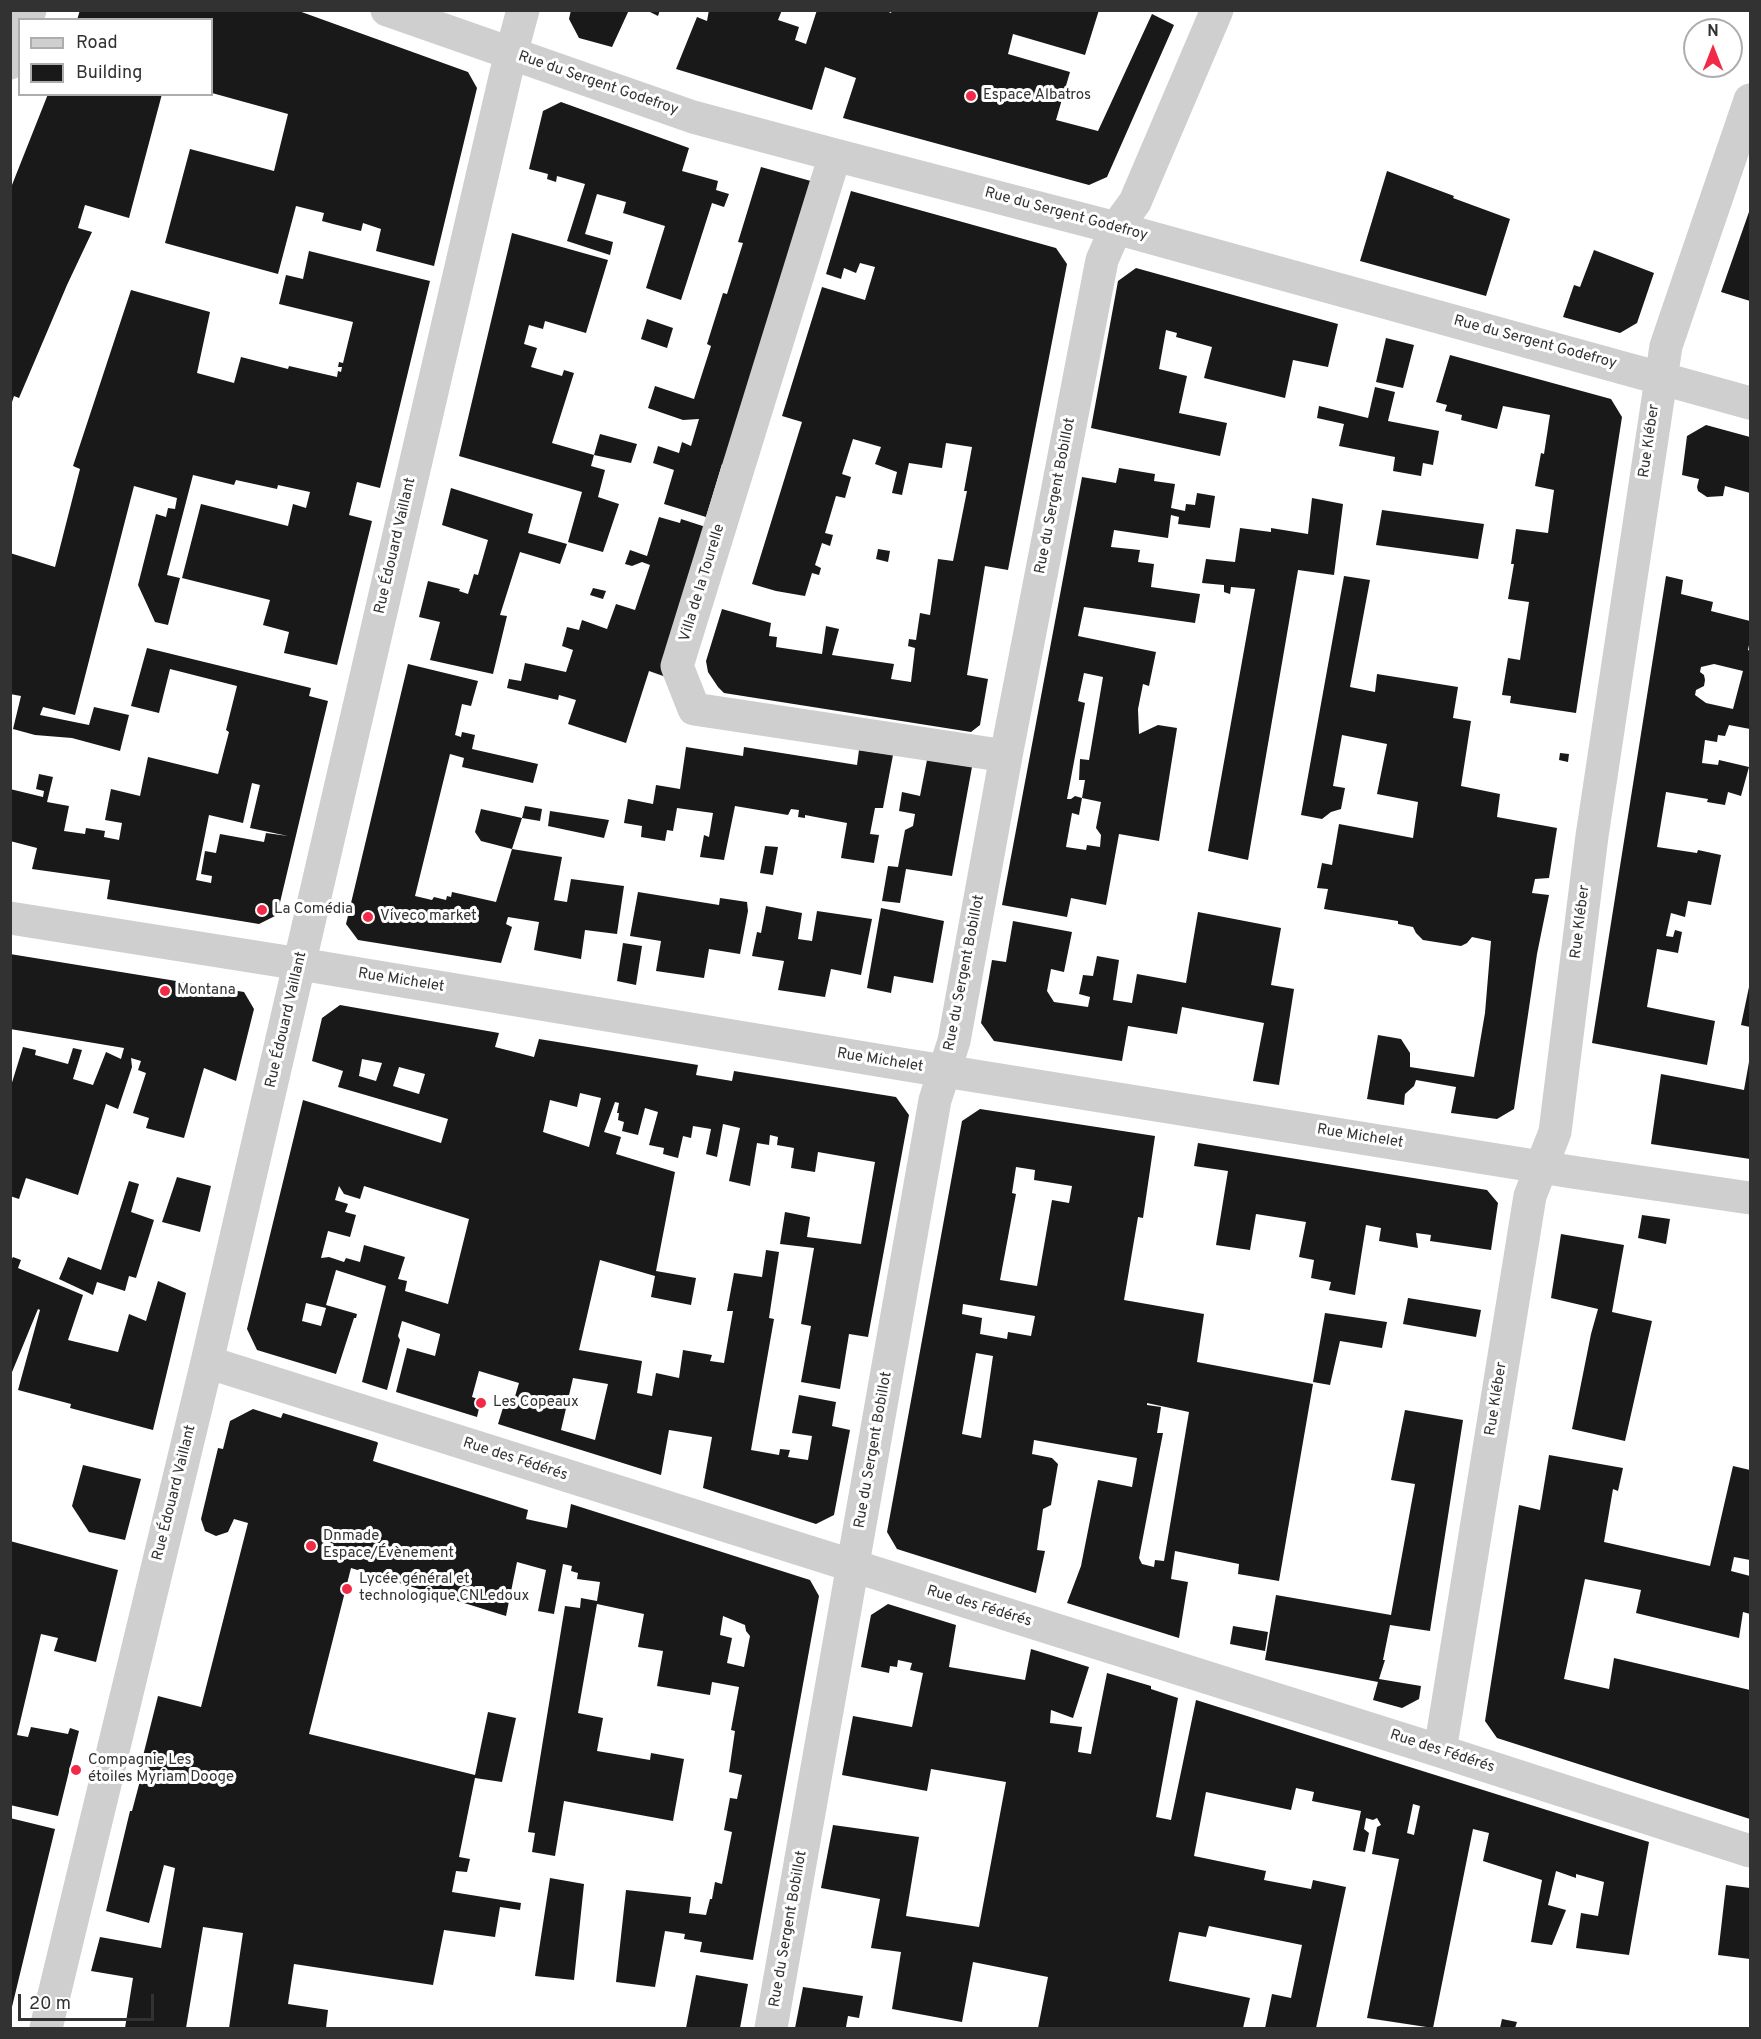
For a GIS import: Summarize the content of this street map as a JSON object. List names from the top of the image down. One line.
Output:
{"streets":{"street":["Rue du Sergent Godefroy","Rue Kléber","Rue du Sergent Bobillot","Rue Édouard Vaillant","Villa de la Tourelle","Rue Michelet","Rue des Fédérés"]},"crossings":[["Rue du Sergent Godefroy","Rue Kléber"],["Rue du Sergent Godefroy","Rue du Sergent Bobillot"],["Rue du Sergent Godefroy","Rue Édouard Vaillant"],["Rue du Sergent Godefroy","Villa de la Tourelle"],["Rue Kléber","Rue Michelet"],["Rue Kléber","Rue des Fédérés"],["Rue du Sergent Bobillot","Villa de la Tourelle"],["Rue du Sergent Bobillot","Rue Michelet"],["Rue du Sergent Bobillot","Rue des Fédérés"],["Rue Édouard Vaillant","Rue Michelet"],["Rue Édouard Vaillant","Rue des Fédérés"]],"places":["Espace Albatros","La Comédia","Viveco market","Montana","Les Copeaux","Dnmade Espace/Évènement","Lycée général et technologique CNLedoux","Compagnie Les étoiles Myriam Dooge"],"legend":["Road","Building"],"scale_bar":"20 m","north":"top"}
